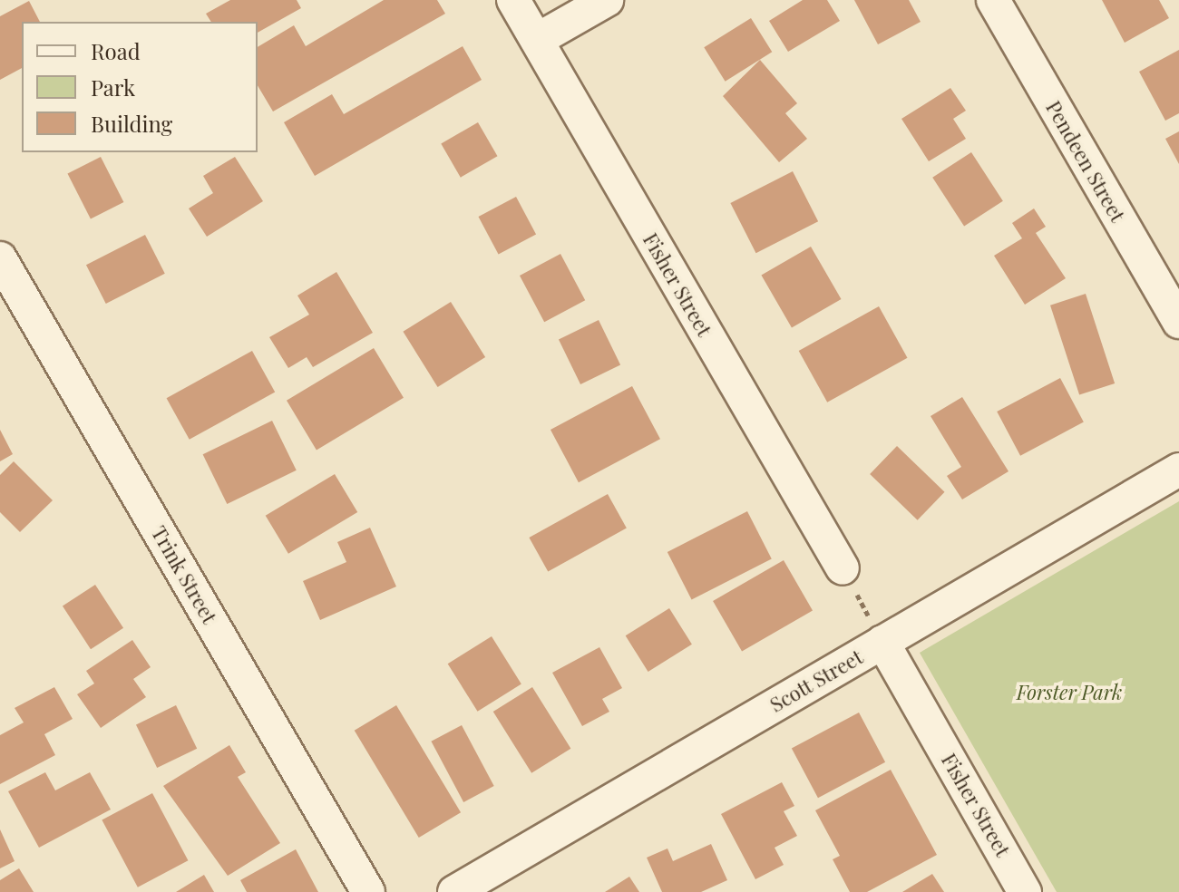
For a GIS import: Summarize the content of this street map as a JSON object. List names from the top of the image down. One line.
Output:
{"streets":{"street":["Pendeen Street","Fisher Street","Trink Street","Scott Street"]},"crossings":[["Fisher Street","Scott Street"]],"parks":["Forster Park"],"legend":["Road","Park","Building"]}
